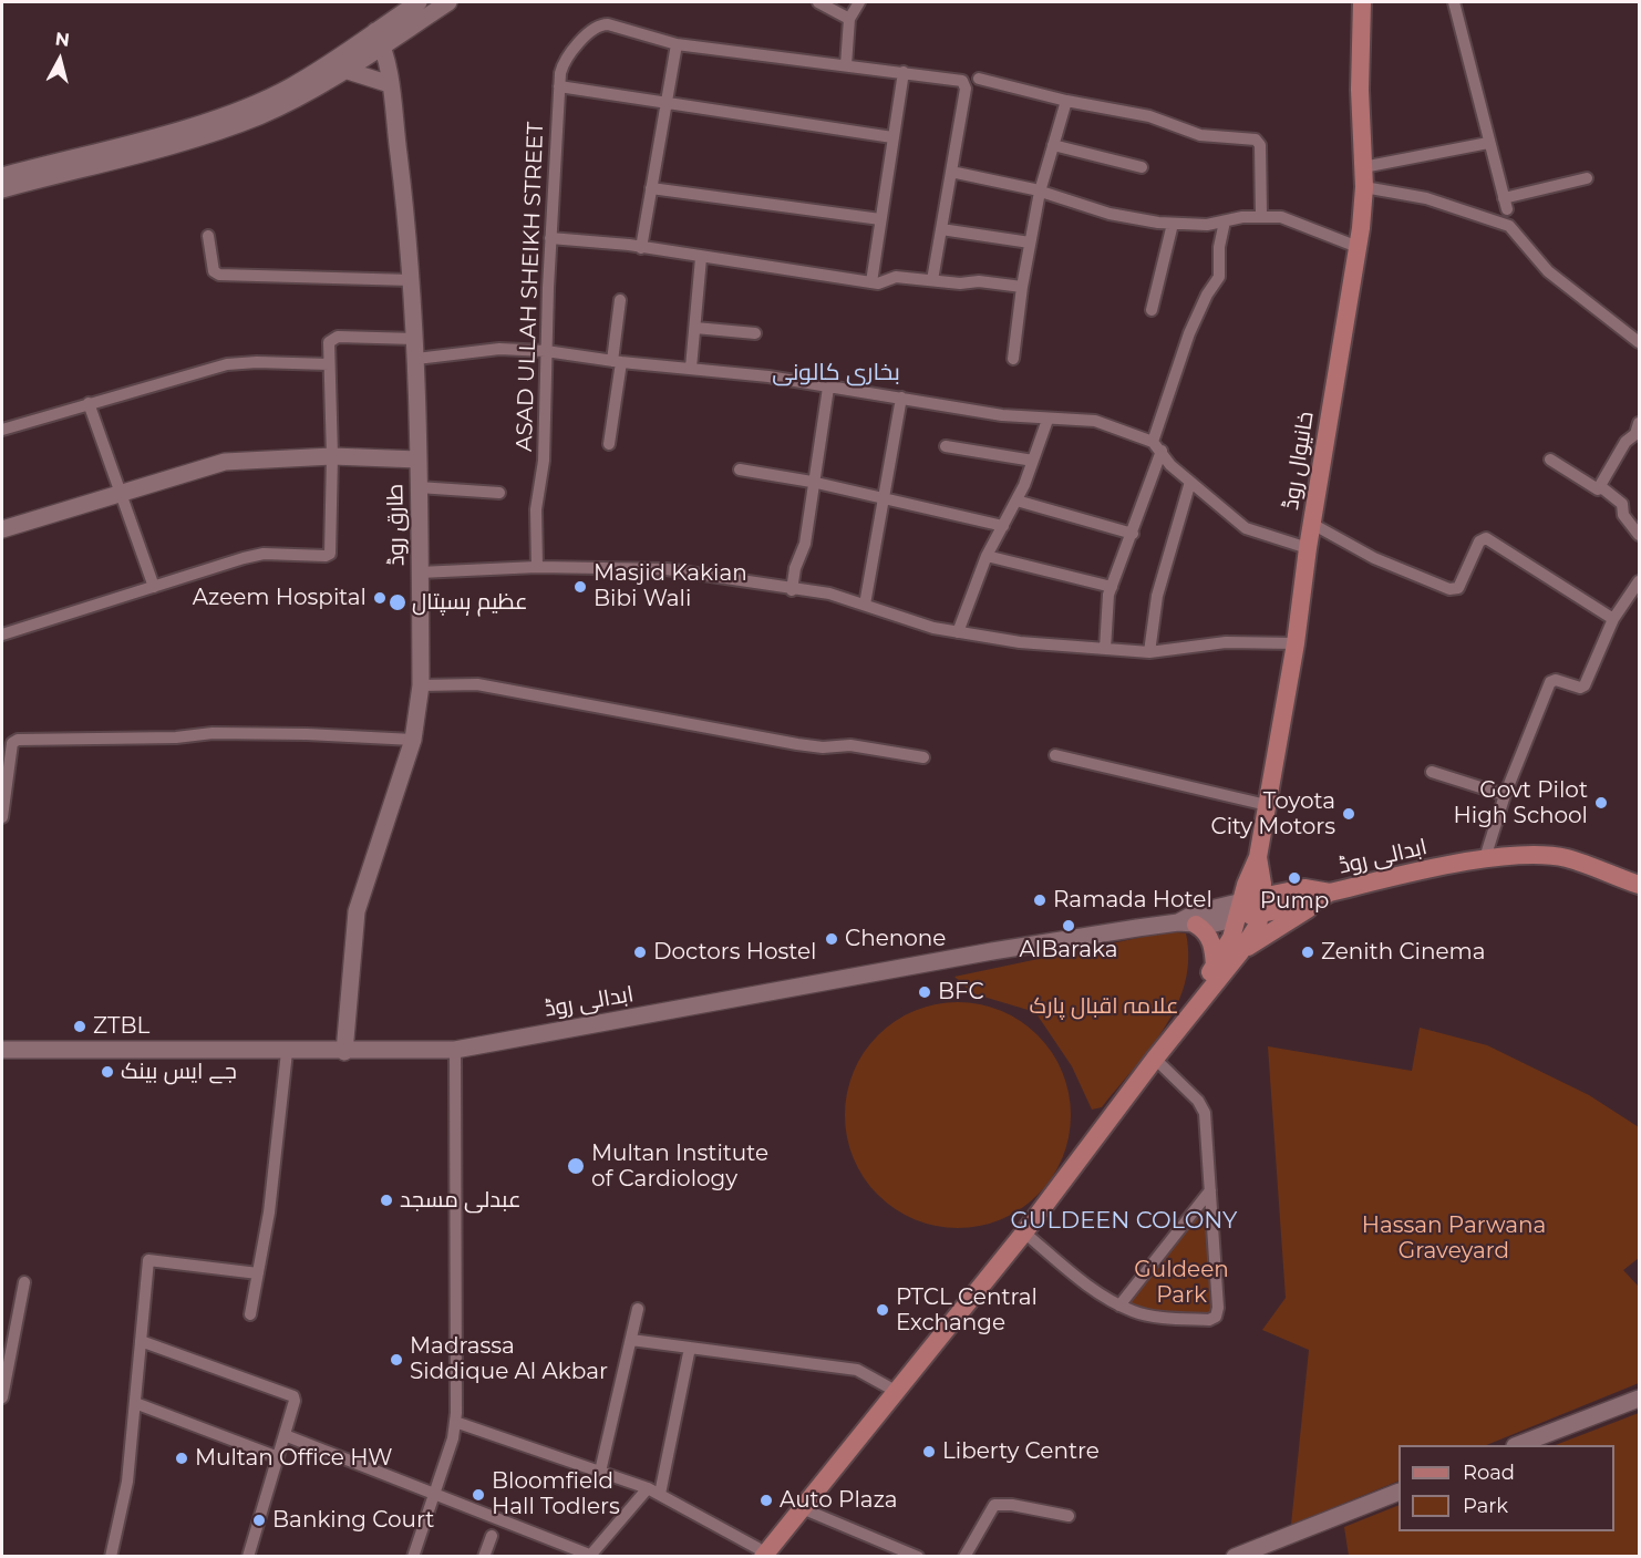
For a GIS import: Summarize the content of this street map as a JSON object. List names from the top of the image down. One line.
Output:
{"streets":{"main road":["خانیوال روڈ","طارق روڈ","ابدالی روڈ"],"street":["ASAD ULLAH SHEIKH STREET"]},"crossings":[["خانیوال روڈ","ابدالی روڈ"],["طارق روڈ","ابدالی روڈ"]],"districts":["بخاری کالونی","GULDEEN COLONY"],"parks":["علامہ اقبال پارک","Hassan Parwana Graveyard","Guldeen Park"],"places":["Masjid Kakian Bibi Wali","Azeem Hospital","عظیم ہسپتال","Govt Pilot High School","Toyota City Motors","Pump","Ramada Hotel","AlBaraka","Chenone","Doctors Hostel","Zenith Cinema","BFC","ZTBL","جے ایس بینک","Multan Institute of Cardiology","عبدلی مسجد","PTCL Central Exchange","Madrassa Siddique Al Akbar","Liberty Centre","Multan Office HW","Bloomfield Hall Todlers","Auto Plaza","Banking Court"],"legend":["Road","Park"],"north":"top"}
